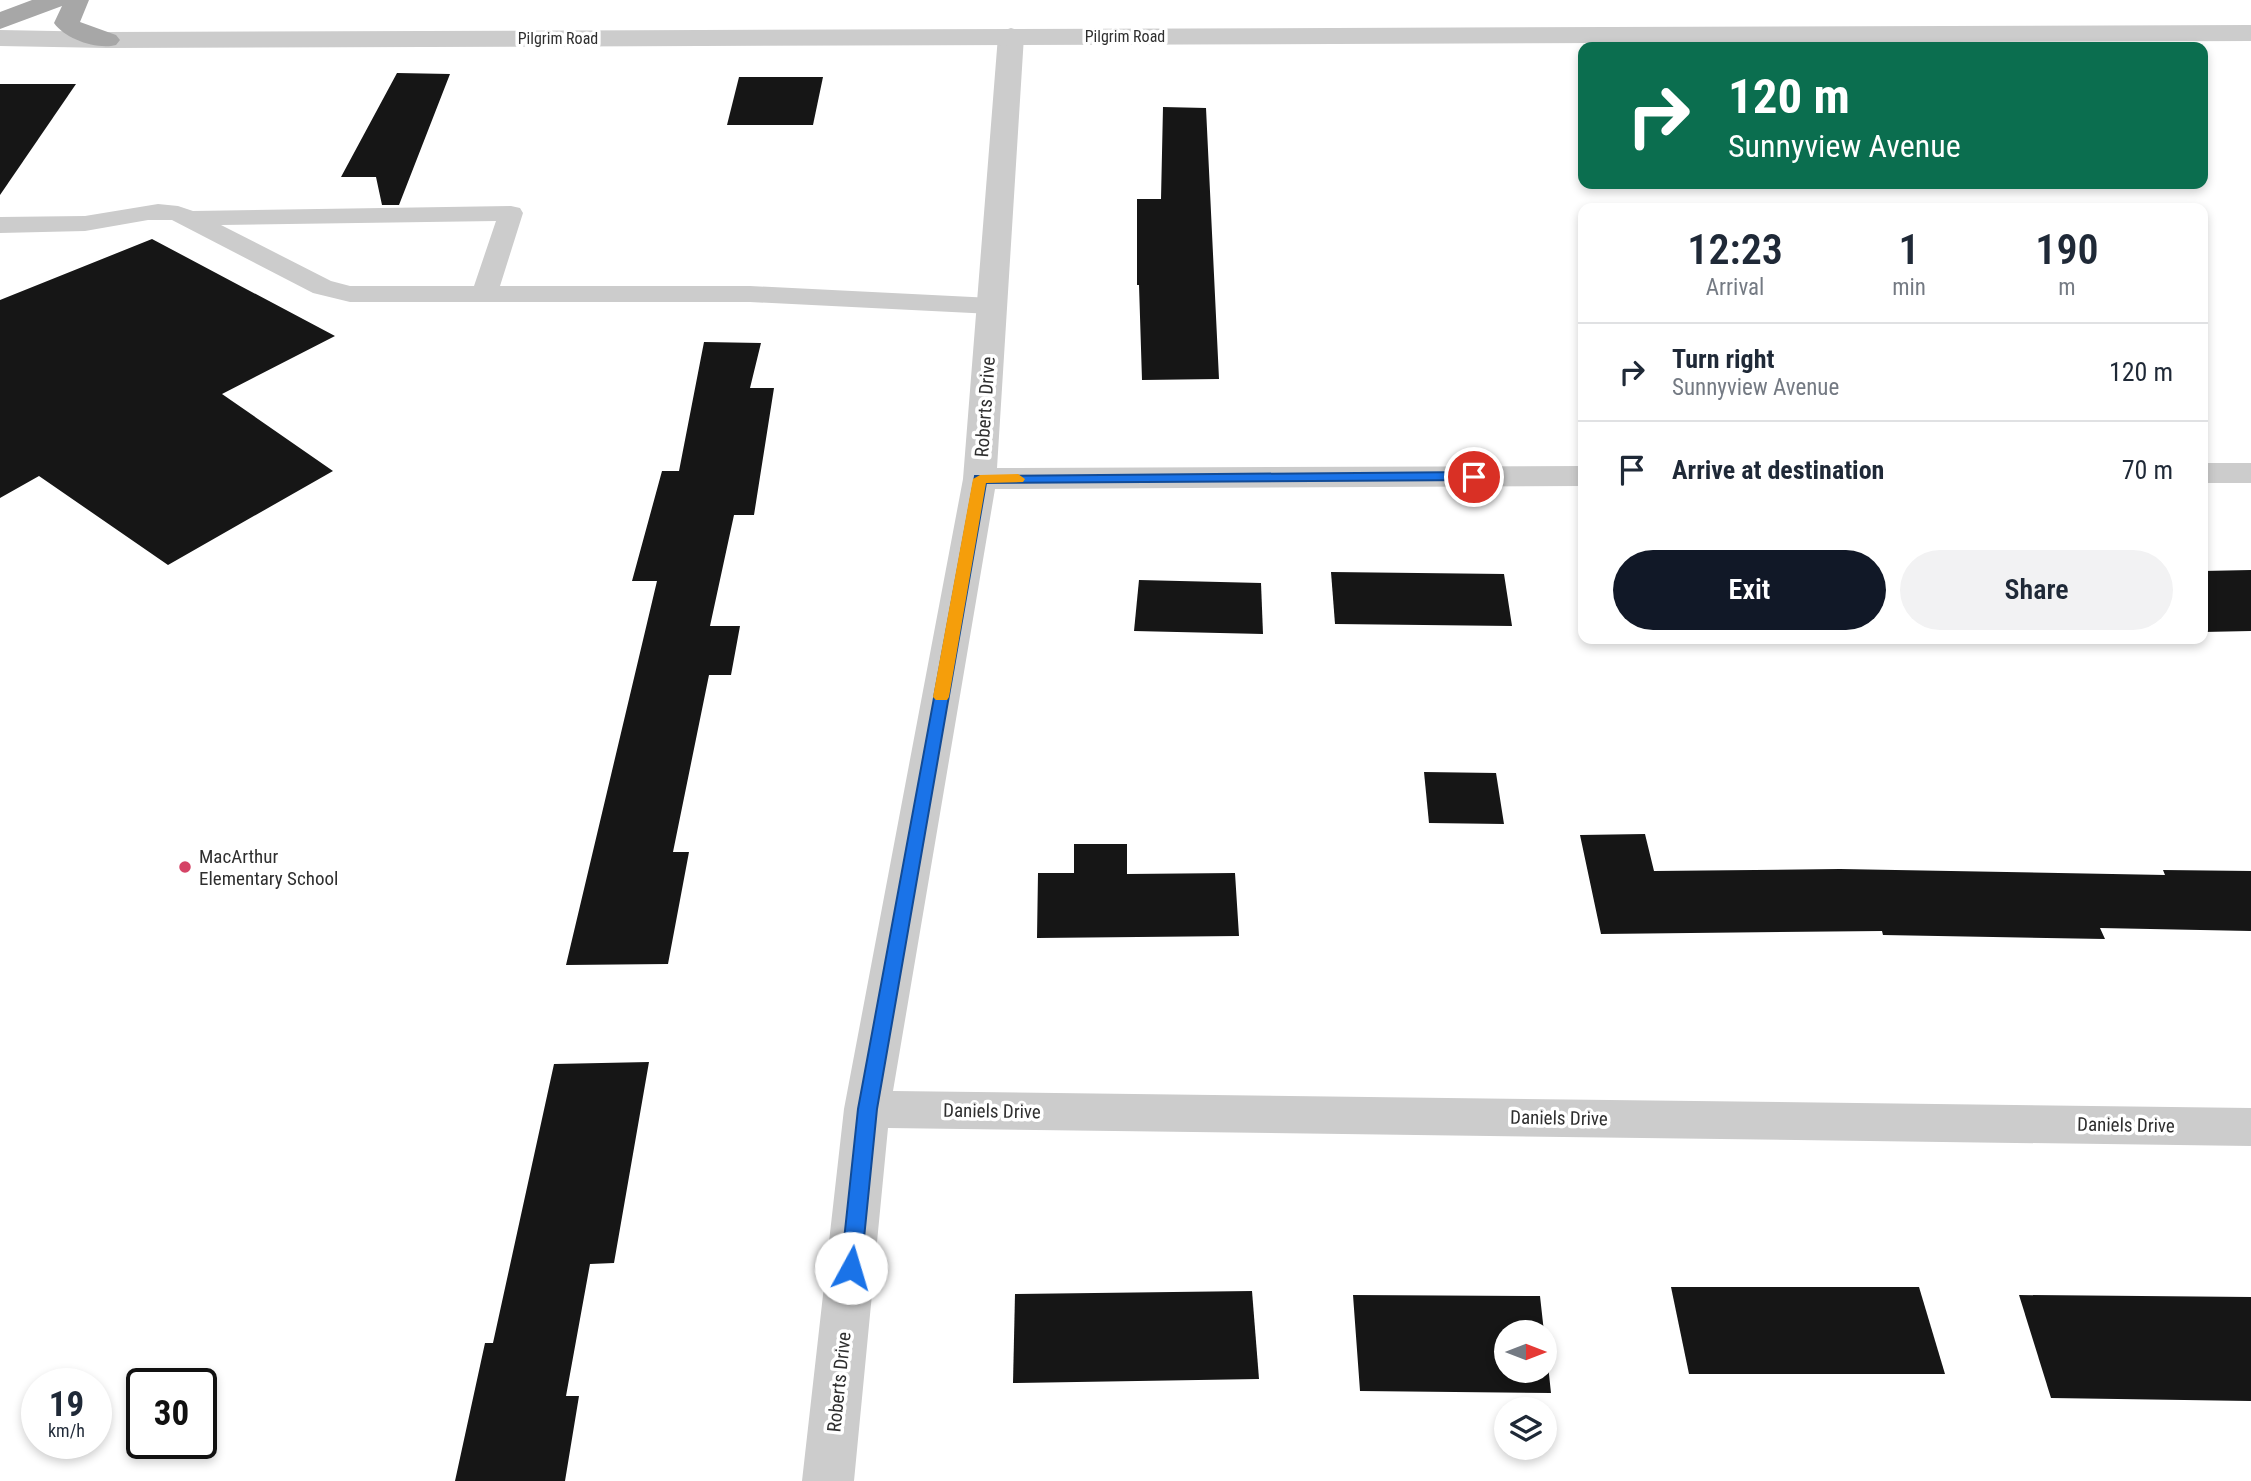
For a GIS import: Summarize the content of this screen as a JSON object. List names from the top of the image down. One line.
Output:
{"streets":{"street":["Pilgrim Road","Roberts Drive","Daniels Drive"]},"crossings":[["Pilgrim Road","Roberts Drive"],["Roberts Drive","Daniels Drive"]],"places":["MacArthur Elementary School"],"north":"right","page":{"turn":["120 m","Sunnyview Avenue"],"eta":["12:23","Arrival","1","min","190","m"],"list":[{"name":"Turn right","note":"Sunnyview Avenue","value":"120 m"},{"name":"Arrive at destination","value":"70 m"}],"buttons":["Exit","Share"],"speed":"19 km/h","limit":"30"}}
